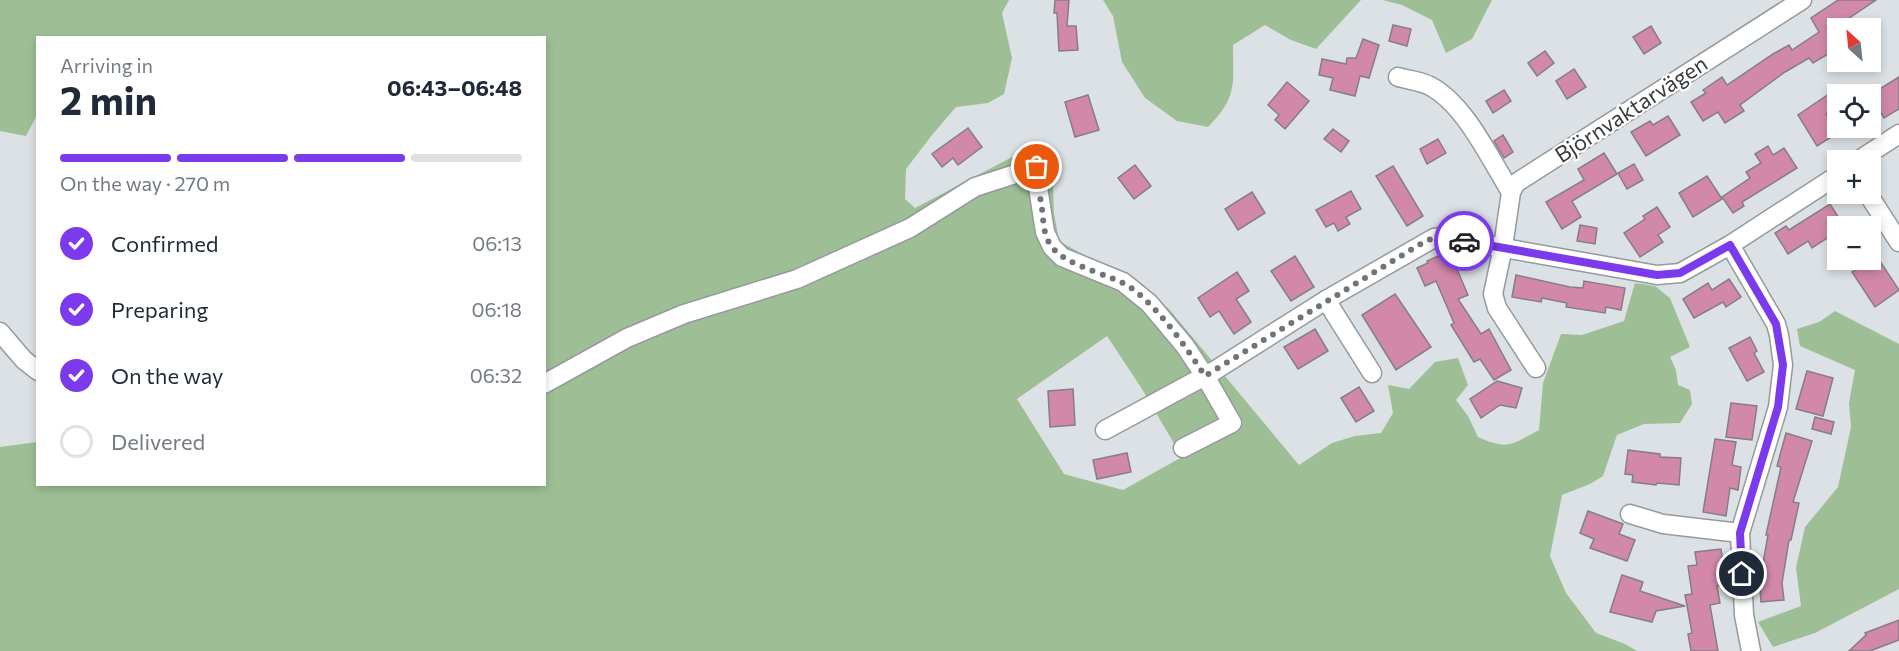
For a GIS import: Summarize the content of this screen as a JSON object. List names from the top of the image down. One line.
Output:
{"streets":{"street":["Björnvaktarvägen"]},"north":"top left","page":{"map_buttons":["+","−"],"heading":["2 min","Arriving in","06:43–06:48"],"bar":"On the way · 270 m","list":[["Confirmed","06:13"],["Preparing","06:18"],["On the way","06:32"],"Delivered"]}}
